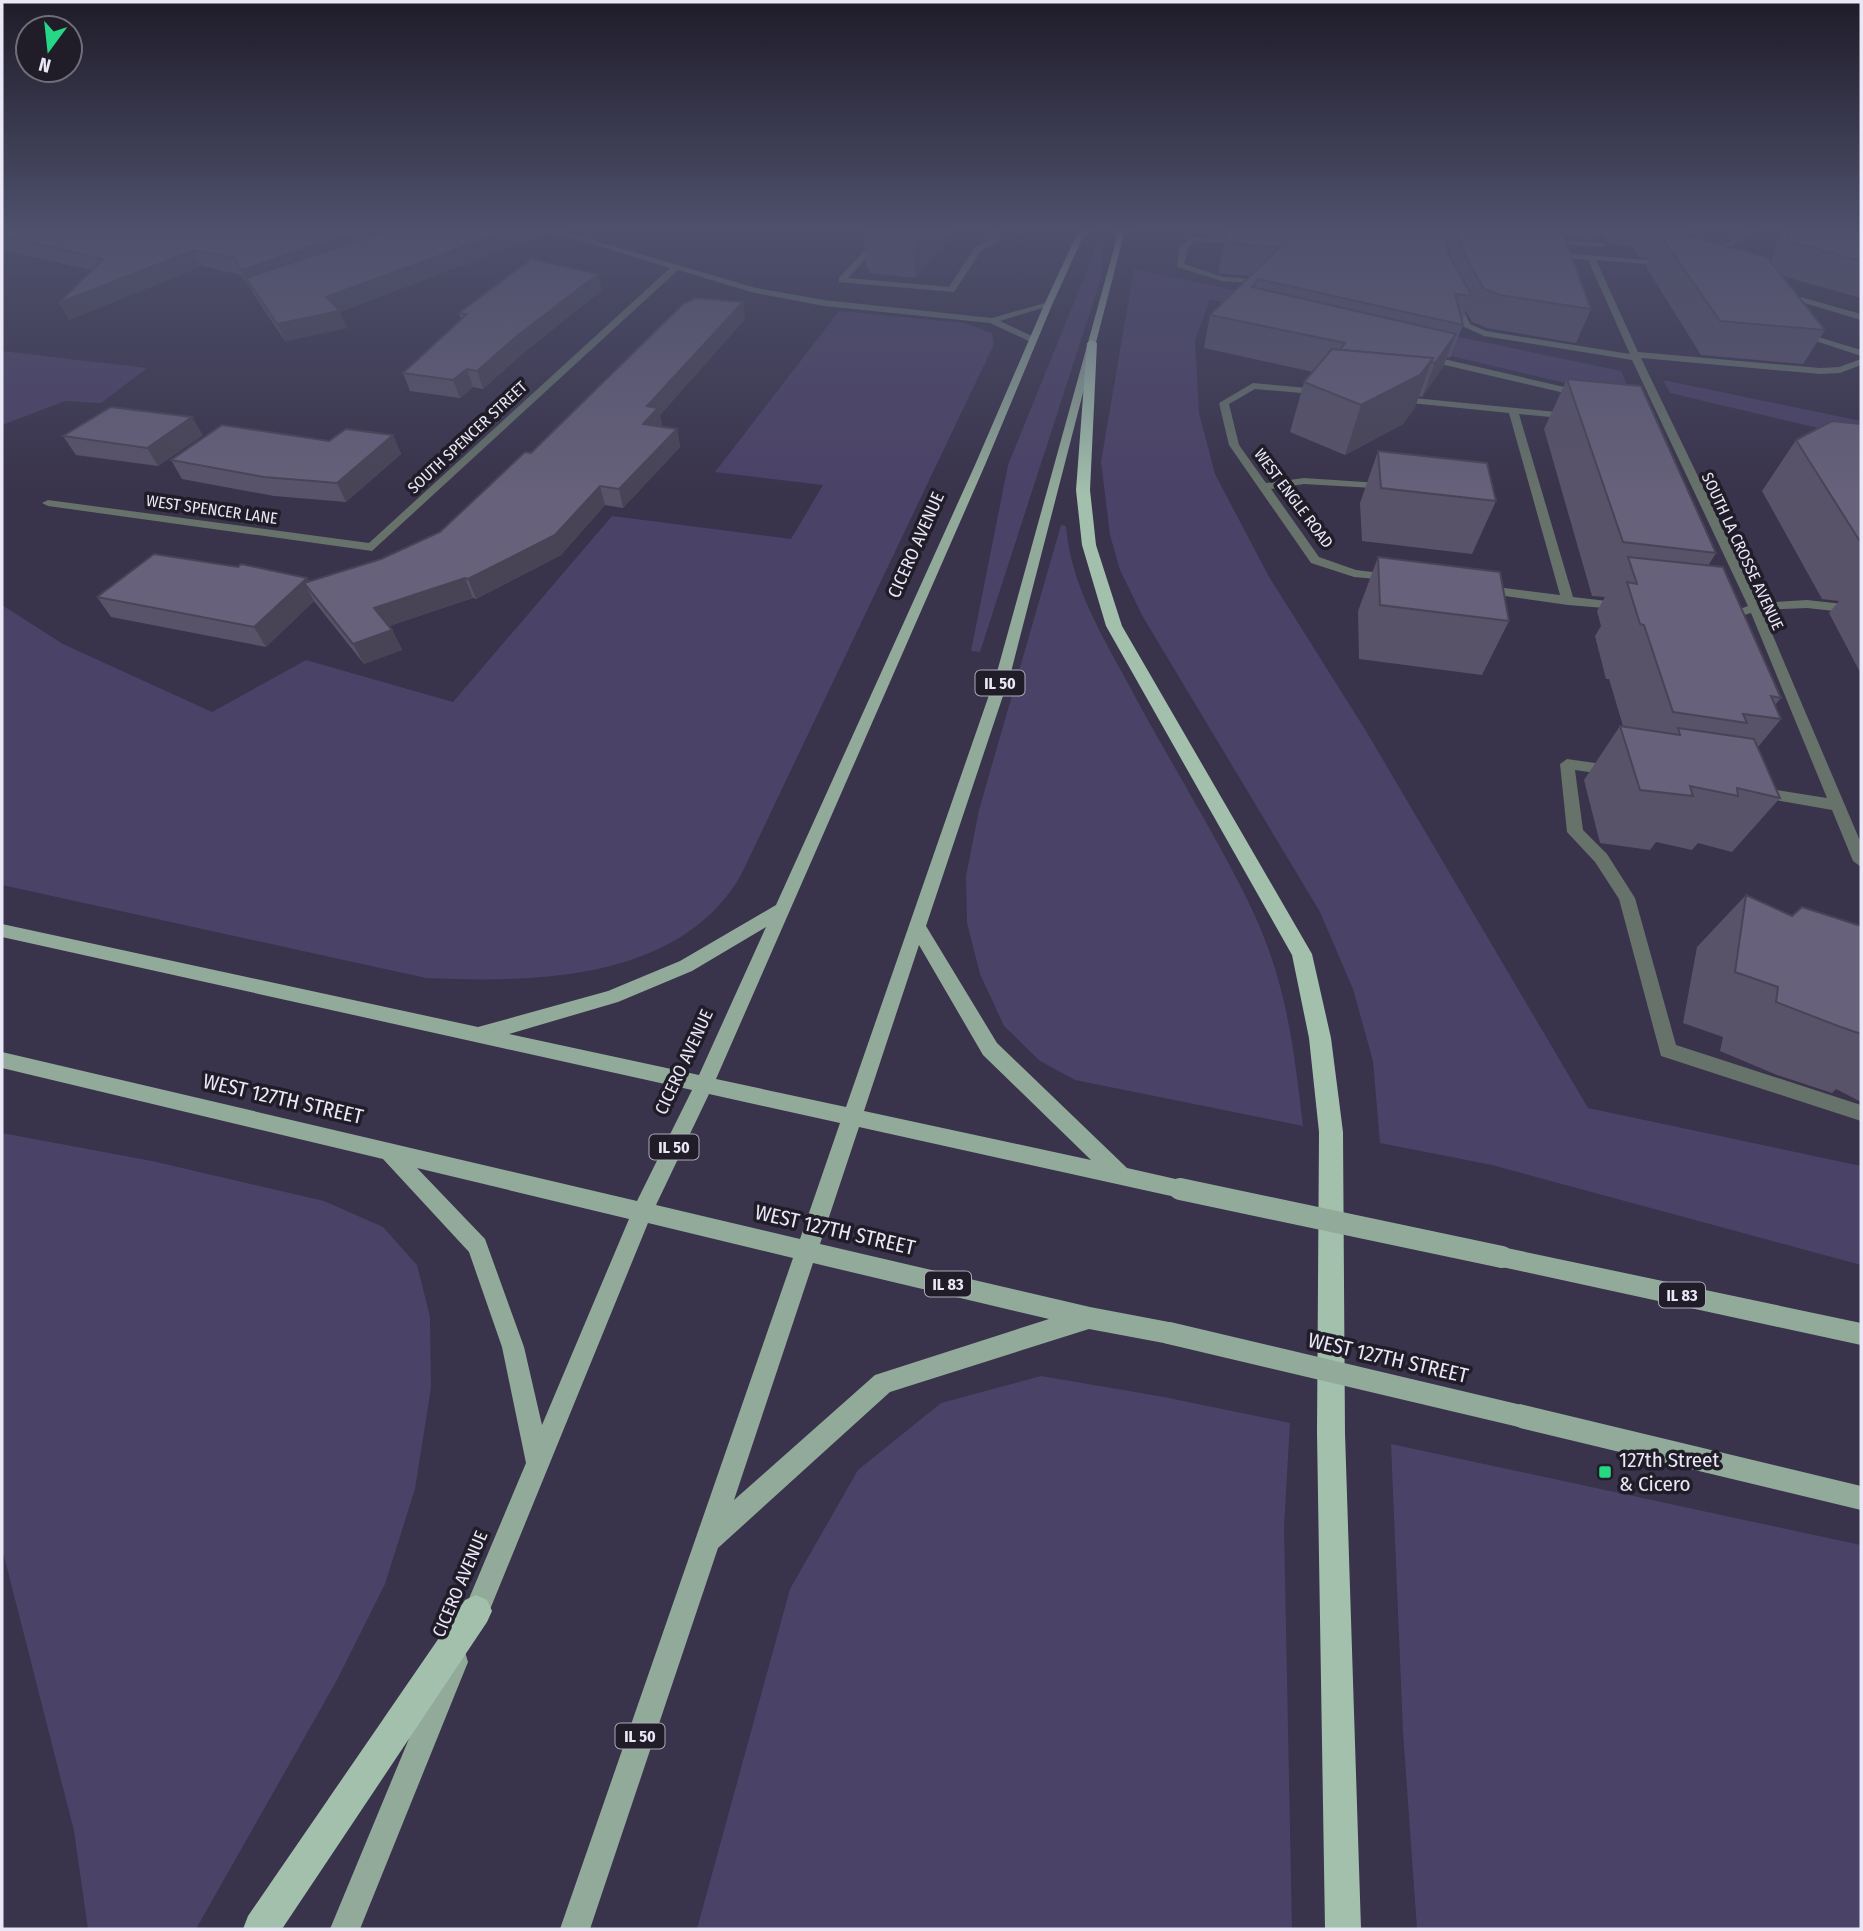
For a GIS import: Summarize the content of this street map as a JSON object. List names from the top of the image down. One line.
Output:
{"streets":{"main road":["CICERO AVENUE","IL 50","WEST 127TH STREET","IL 83"],"street":["SOUTH SPENCER STREET","WEST ENGLE ROAD","WEST SPENCER LANE","SOUTH LA CROSSE AVENUE"]},"crossings":[["SOUTH SPENCER STREET","WEST SPENCER LANE"],["CICERO AVENUE","WEST 127TH STREET"],["CICERO AVENUE","IL 83"],["IL 50","WEST 127TH STREET"],["IL 50","IL 83"]],"places":{"transit":["127th Street & Cicero"]},"north":"bottom"}
